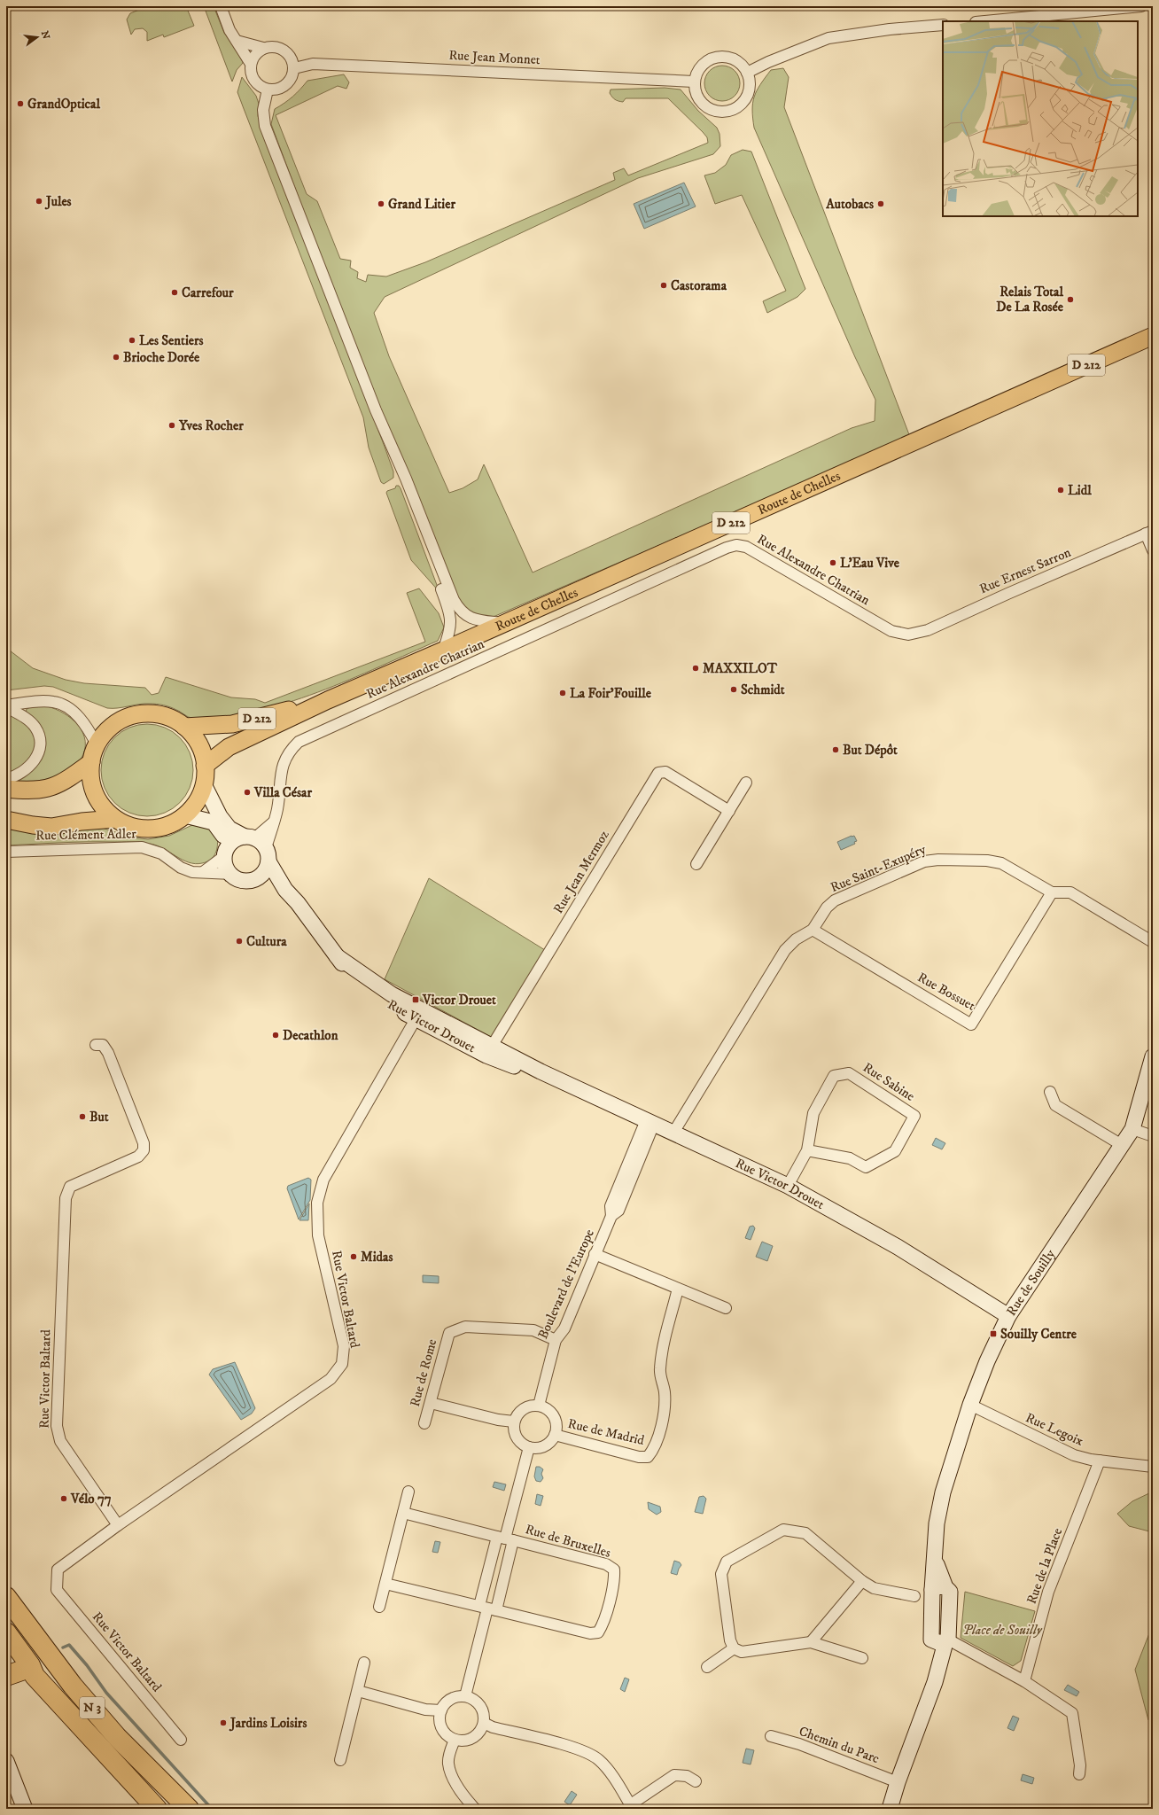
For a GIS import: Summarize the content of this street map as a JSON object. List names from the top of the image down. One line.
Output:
{"streets":{"highway":["N 3"],"main road":["D 212","Route de Chelles"],"street":["Rue Jean Monnet","Rue Alexandre Chatrian","Rue Ernest Sarron","Rue Clément Adler","Rue Saint-Exupéry","Rue Jean Mermoz","Rue Bossuet","Rue Victor Drouet","Rue Sabine","Rue de Souilly","Boulevard de l'Europe","Rue Victor Baltard","Rue de Rome","Rue Legoix","Rue de Madrid","Rue de Bruxelles","Rue de la Place","Chemin du Parc"]},"crossings":[["Route de Chelles","Rue Victor Drouet"],["Rue Alexandre Chatrian","Rue Ernest Sarron"],["Rue Alexandre Chatrian","Rue Clément Adler"],["Rue Alexandre Chatrian","Rue Victor Drouet"],["Rue Clément Adler","Rue Victor Drouet"],["Rue Saint-Exupéry","Rue Bossuet"],["Rue Saint-Exupéry","Rue Victor Drouet"],["Rue Jean Mermoz","Rue Victor Drouet"],["Rue Victor Drouet","Rue Sabine"],["Rue Victor Drouet","Rue de Souilly"],["Rue Victor Drouet","Boulevard de l'Europe"],["Rue Victor Drouet","Rue Victor Baltard"],["Rue de Souilly","Rue Legoix"],["Rue de Souilly","Chemin du Parc"],["Boulevard de l'Europe","Rue de Rome"],["Boulevard de l'Europe","Rue de Madrid"],["Rue Legoix","Rue de la Place"]],"parks":["Place de Souilly"],"places":{"other":["GrandOptical","Jules","Grand Litier","Autobacs","Castorama","Carrefour","Relais Total De La Rosée","Les Sentiers","Brioche Dorée","Yves Rocher","Lidl","L'Eau Vive","MAXXILOT","Schmidt","La Foir'Fouille","But Dépôt","Villa César","Cultura","Decathlon","But","Midas","Vélo 77","Jardins Loisirs"],"transit":["Victor Drouet","Souilly Centre"]},"north":"right"}
